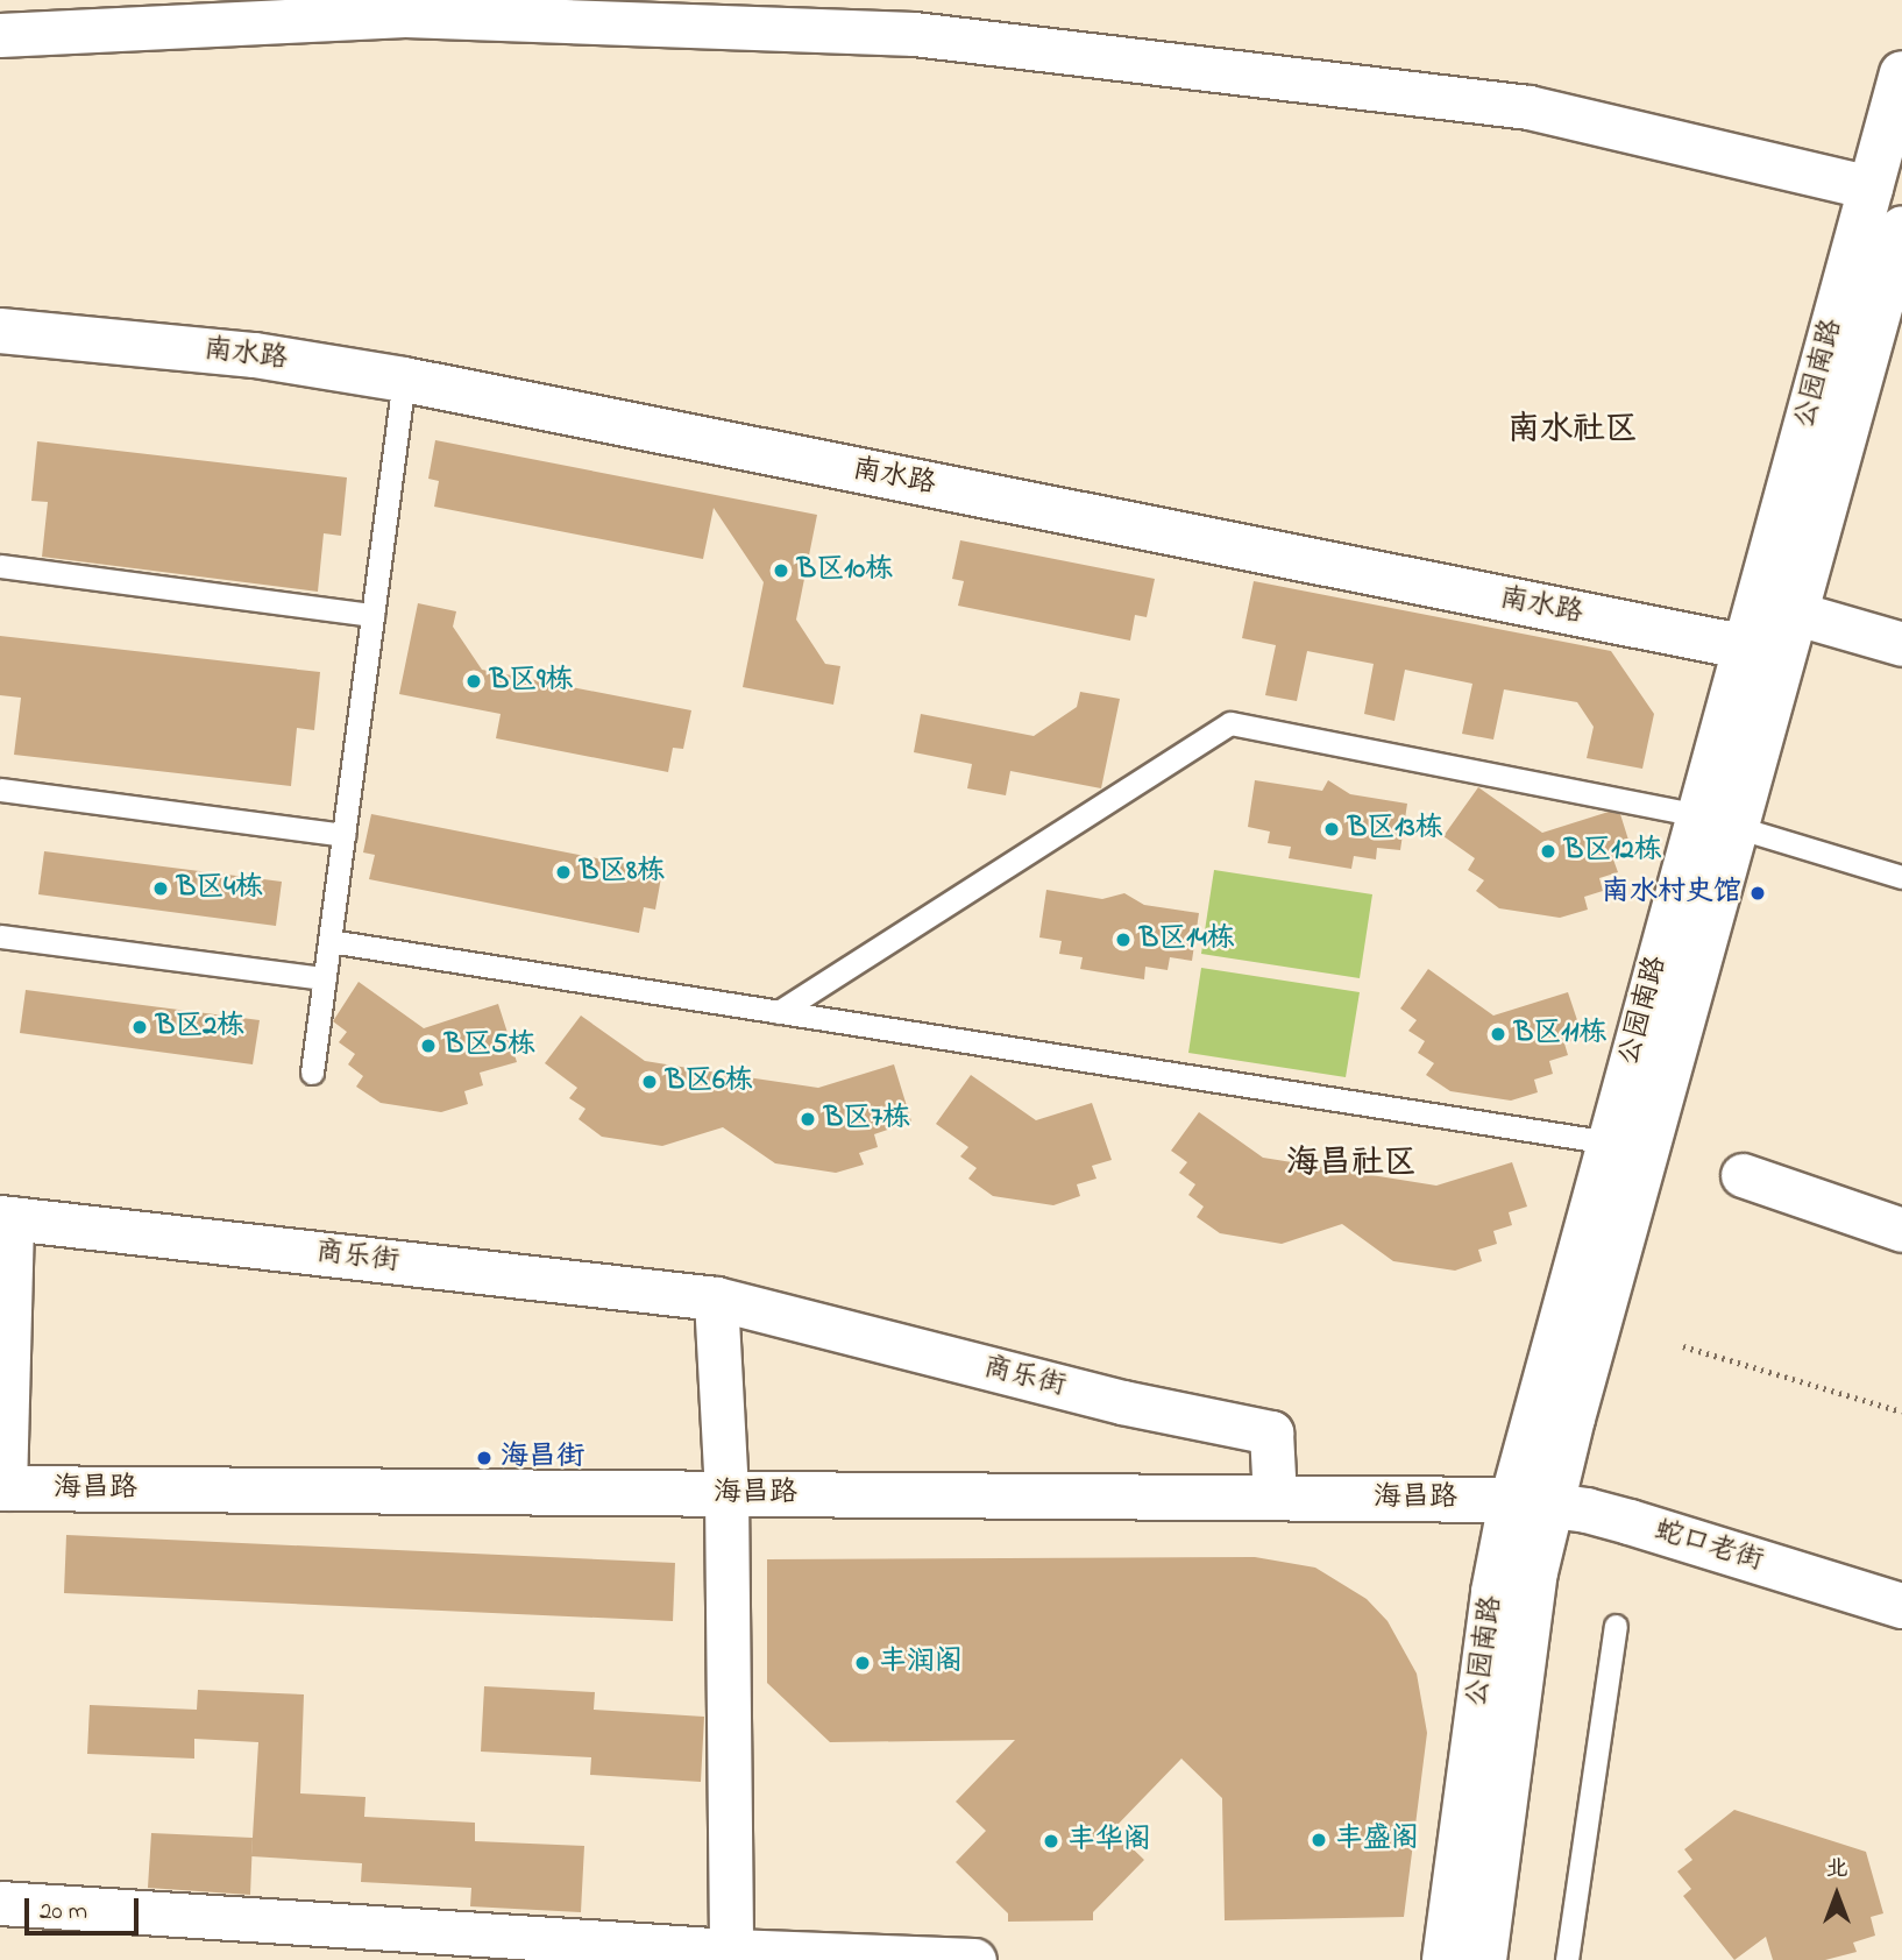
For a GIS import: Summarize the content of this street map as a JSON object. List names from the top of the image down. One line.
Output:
{"streets":{"street":["南水路","公园南路","商乐街","海昌路","蛇口老街"]},"crossings":[["南水路","公园南路"],["公园南路","海昌路"],["公园南路","蛇口老街"],["商乐街","海昌路"],["海昌路","蛇口老街"]],"districts":["南水社区","海昌社区"],"places":["B区10栋","B区9栋","B区13栋","B区12栋","B区8栋","B区4栋","南水村史馆","B区14栋","B区2栋","B区11栋","B区5栋","B区6栋","B区7栋","海昌街","丰润阁","丰盛阁","丰华阁"],"scale_bar":"20 m","north":"top"}
